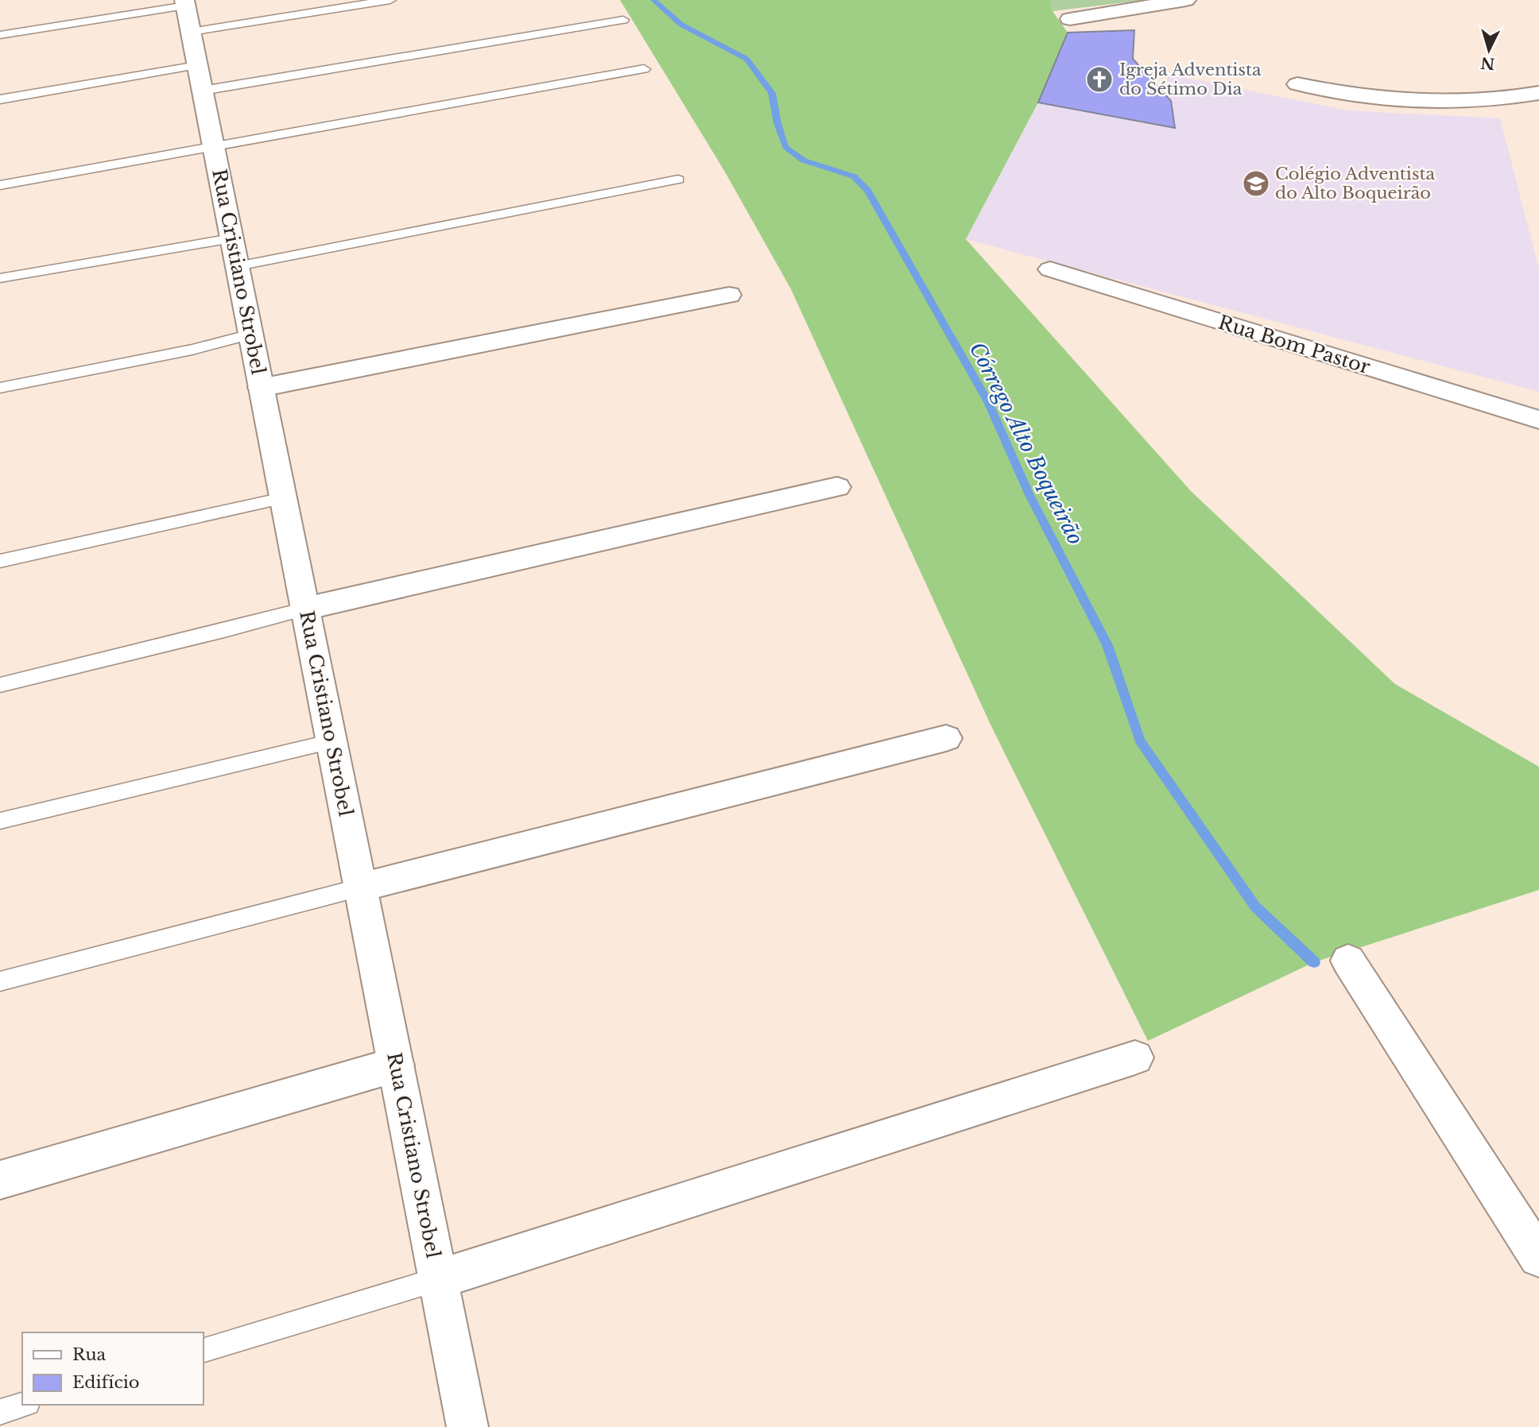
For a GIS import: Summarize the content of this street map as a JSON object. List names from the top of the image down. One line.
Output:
{"streets":{"street":["Rua Cristiano Strobel","Rua Bom Pastor"]},"water":["Córrego Alto Boqueirão"],"places":{"church":["Igreja Adventista do Sétimo Dia"],"school or university":["Colégio Adventista do Alto Boqueirão"]},"legend":["Rua","Edifício"],"north":"bottom"}
